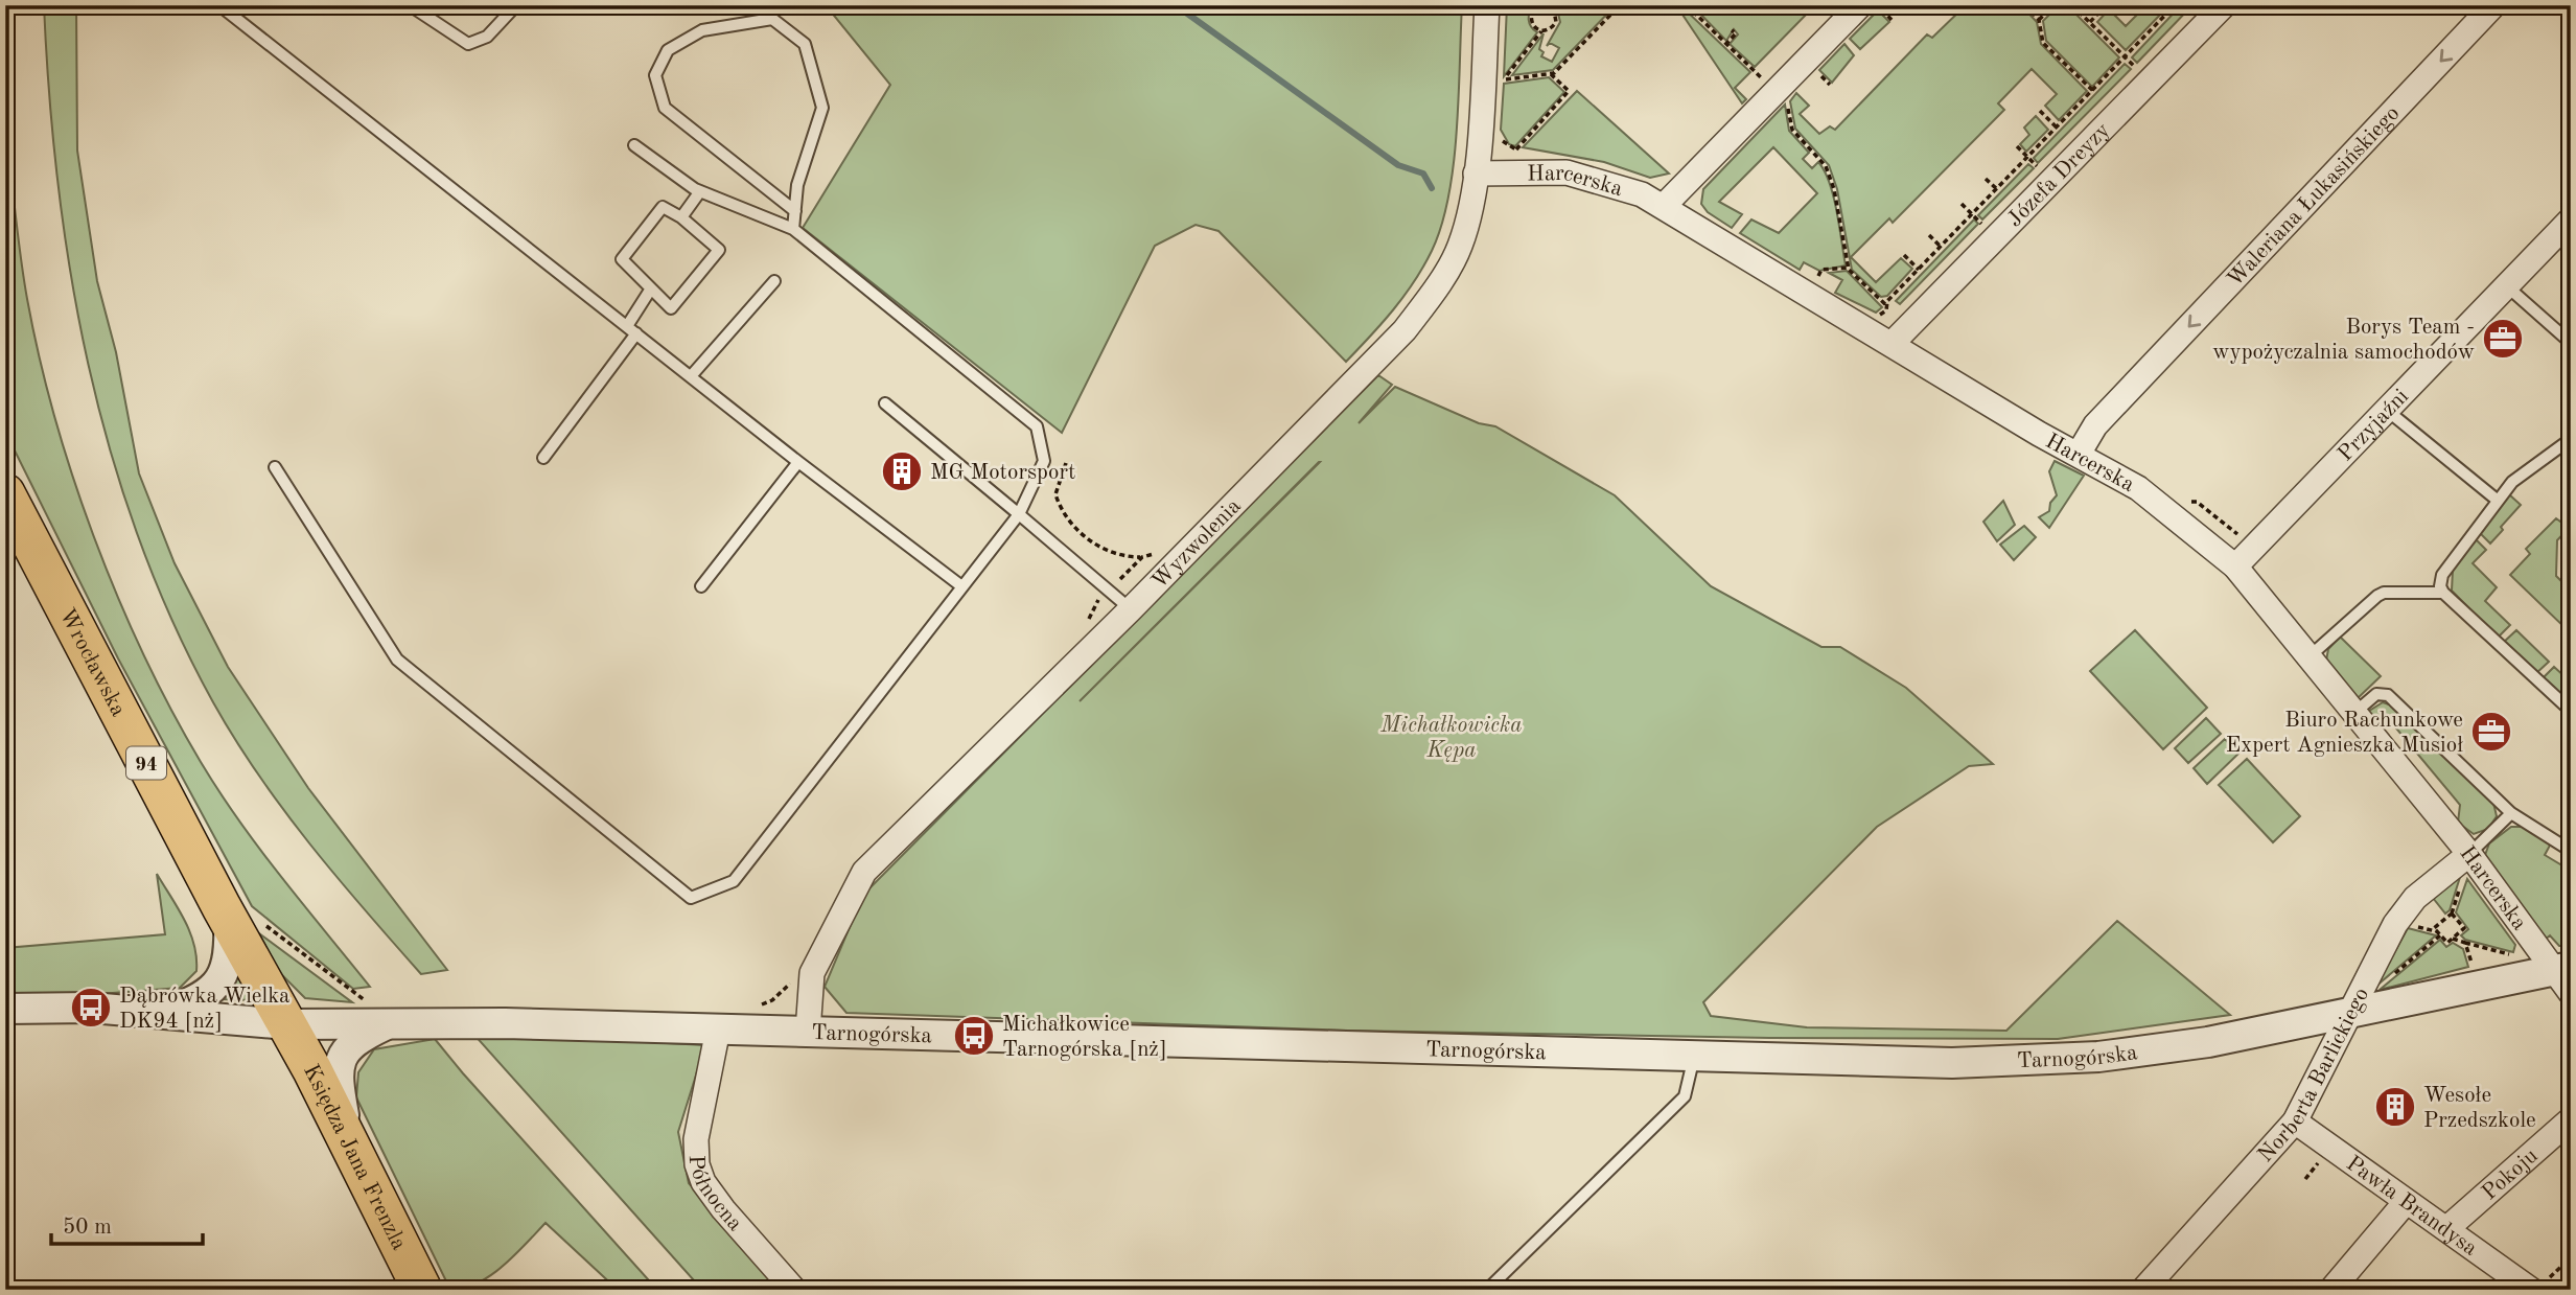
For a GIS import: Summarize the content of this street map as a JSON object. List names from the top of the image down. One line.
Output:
{"streets":{"main road":["Wrocławska","94","Księdza Jana Frenzla"],"street":["Józefa Dreyzy","Harcerska","Waleriana Łukasińskiego","Przyjaźni","Wyzwolenia","Tarnogórska","Norberta Barlickiego","Pokoju","Północna","Pawła Brandysa"]},"crossings":[["Józefa Dreyzy","Harcerska"],["Harcerska","Waleriana Łukasińskiego"],["Harcerska","Przyjaźni"],["Harcerska","Wyzwolenia"],["Harcerska","Tarnogórska"],["Harcerska","Norberta Barlickiego"],["Wyzwolenia","Tarnogórska"],["Wrocławska","Tarnogórska"],["Wrocławska","Księdza Jana Frenzla"],["Tarnogórska","Norberta Barlickiego"],["Tarnogórska","Księdza Jana Frenzla"],["Tarnogórska","Północna"],["Norberta Barlickiego","Pawła Brandysa"],["Pokoju","Pawła Brandysa"]],"one_way":["Waleriana Łukasińskiego"],"parks":["Michałkowicka Kępa"],"places":{"office":["Borys Team - wypożyczalnia samochodów","Biuro Rachunkowe Expert Agnieszka Musioł"],"building":["MG Motorsport","Wesołe Przedszkole"],"bus stop":["Dąbrówka Wielka DK94 [nż]","Michałkowice Tarnogórska [nż]"]},"scale_bar":"50 m"}
